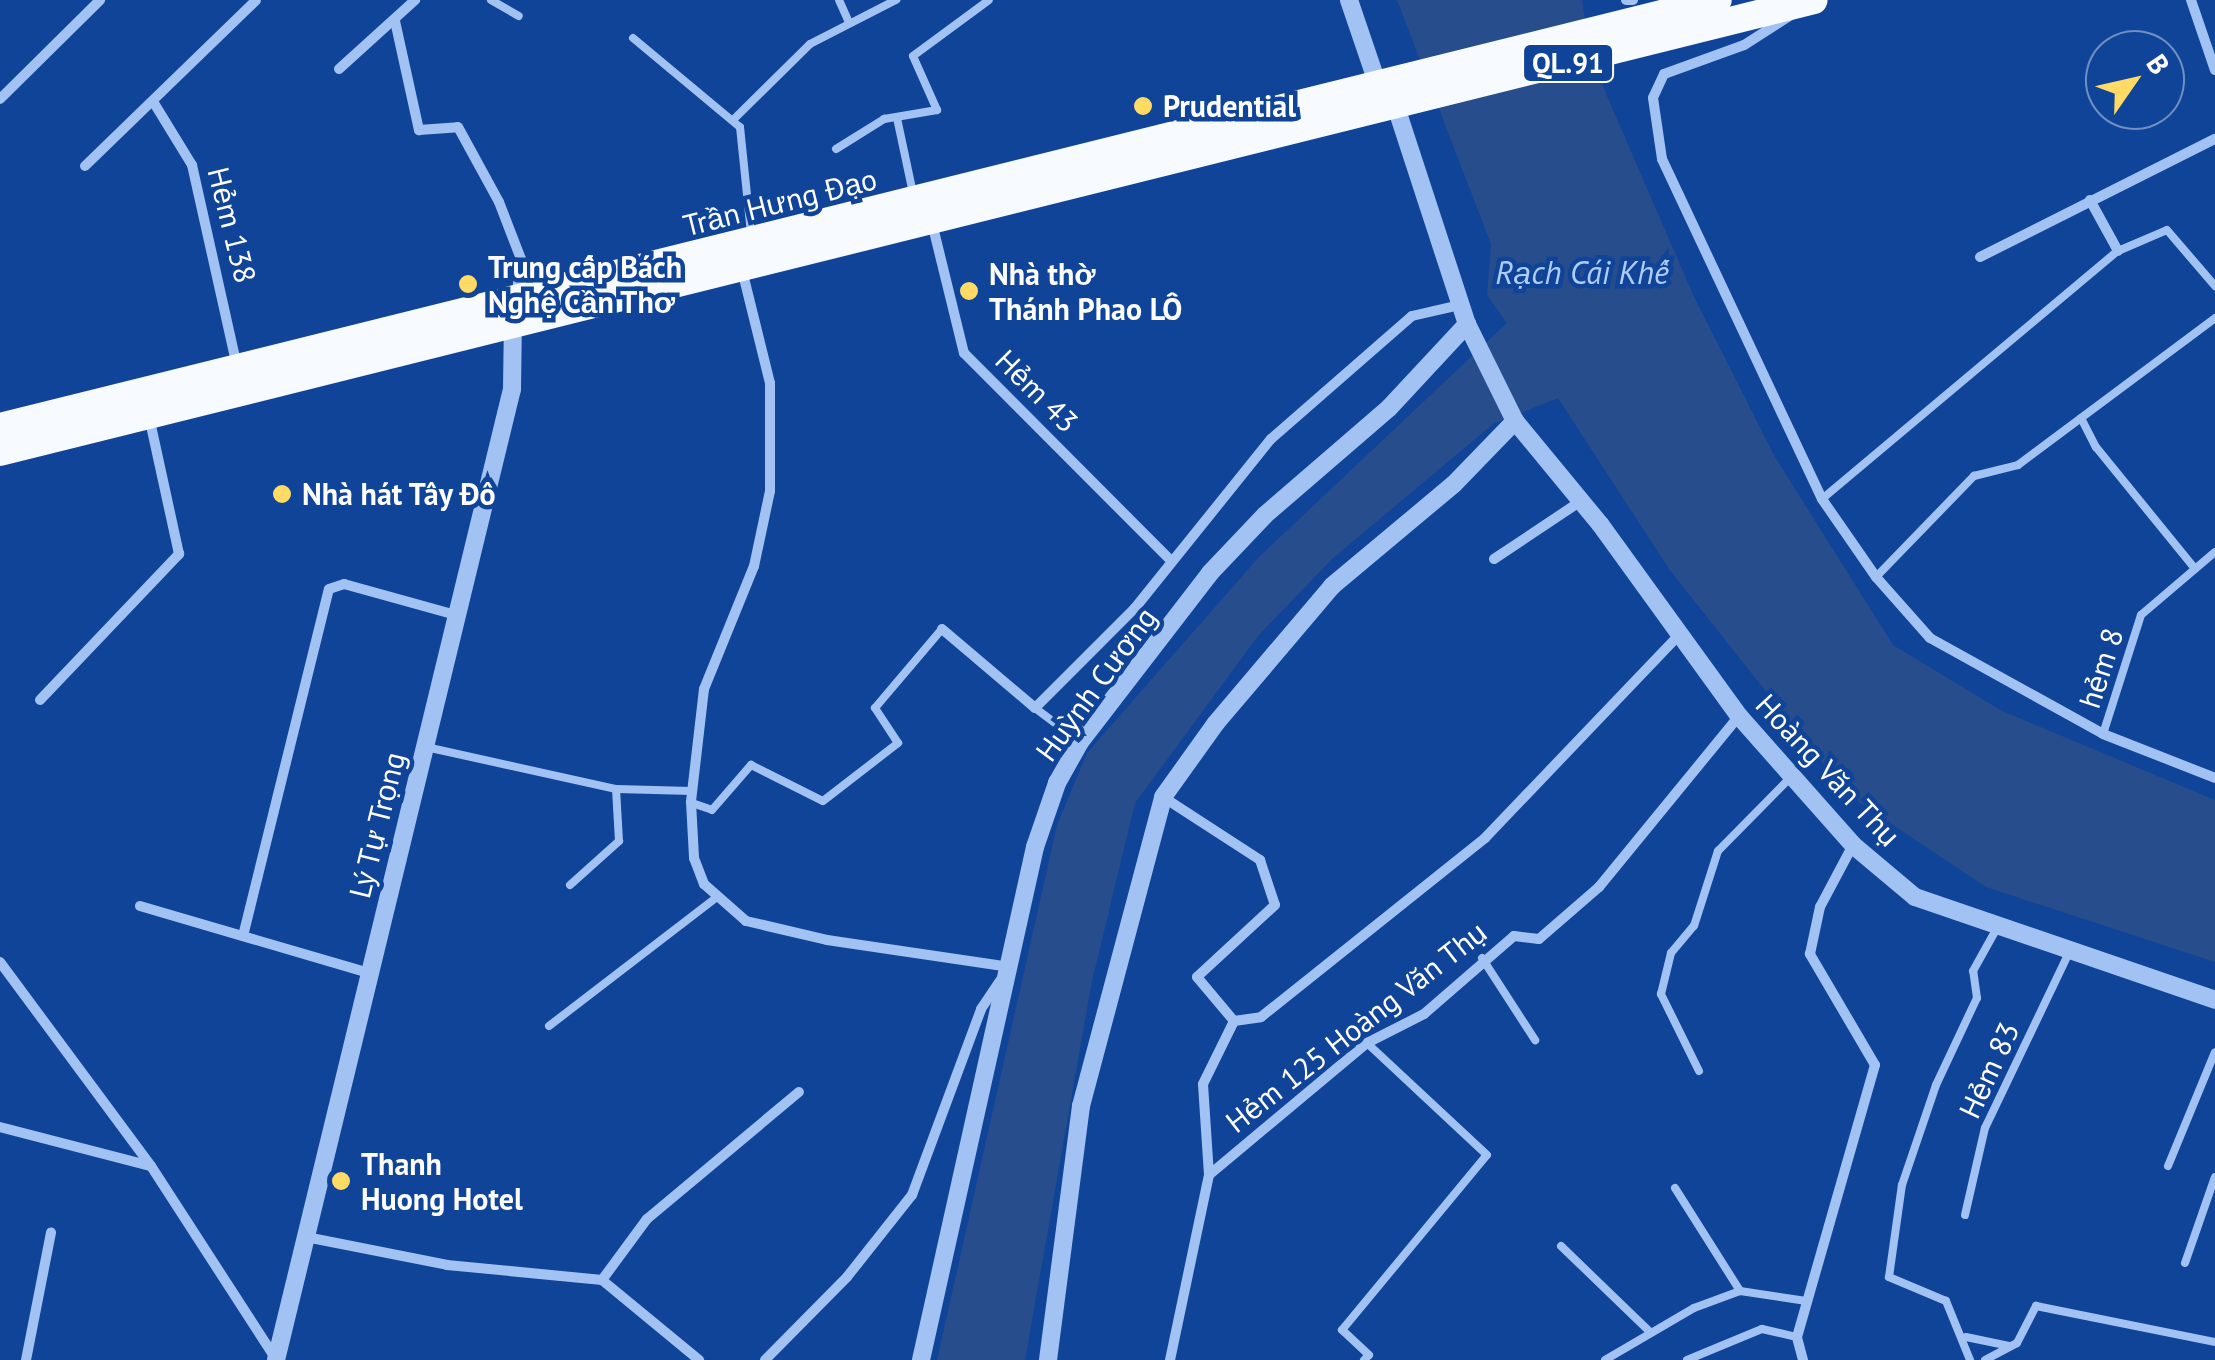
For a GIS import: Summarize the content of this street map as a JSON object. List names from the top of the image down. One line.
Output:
{"streets":{"highway":["QL.91","Trần Hưng Đạo"],"street":["Hẻm 138","Hẻm 43","Huỳnh Cương","Hoàng Văn Thụ","Lý Tự Trọng","Hẻm 125 Hoàng Văn Thụ"],"lane":["hẻm 8","Hẻm 83"]},"crossings":[["QL.91","Trần Hưng Đạo"],["Trần Hưng Đạo","Hẻm 138"],["Trần Hưng Đạo","Hẻm 43"],["Trần Hưng Đạo","Lý Tự Trọng"],["Huỳnh Cương","Hoàng Văn Thụ"],["Hoàng Văn Thụ","Hẻm 125 Hoàng Văn Thụ"],["Hoàng Văn Thụ","Hẻm 83"]],"water":["Rạch Cái Khế"],"places":["Prudential","Trung cấp Bách Nghệ Cần Thơ","Nhà thờ Thánh Phao LÔ","Nhà hát Tây Đô","Thanh Huong Hotel"],"north":"top right"}
